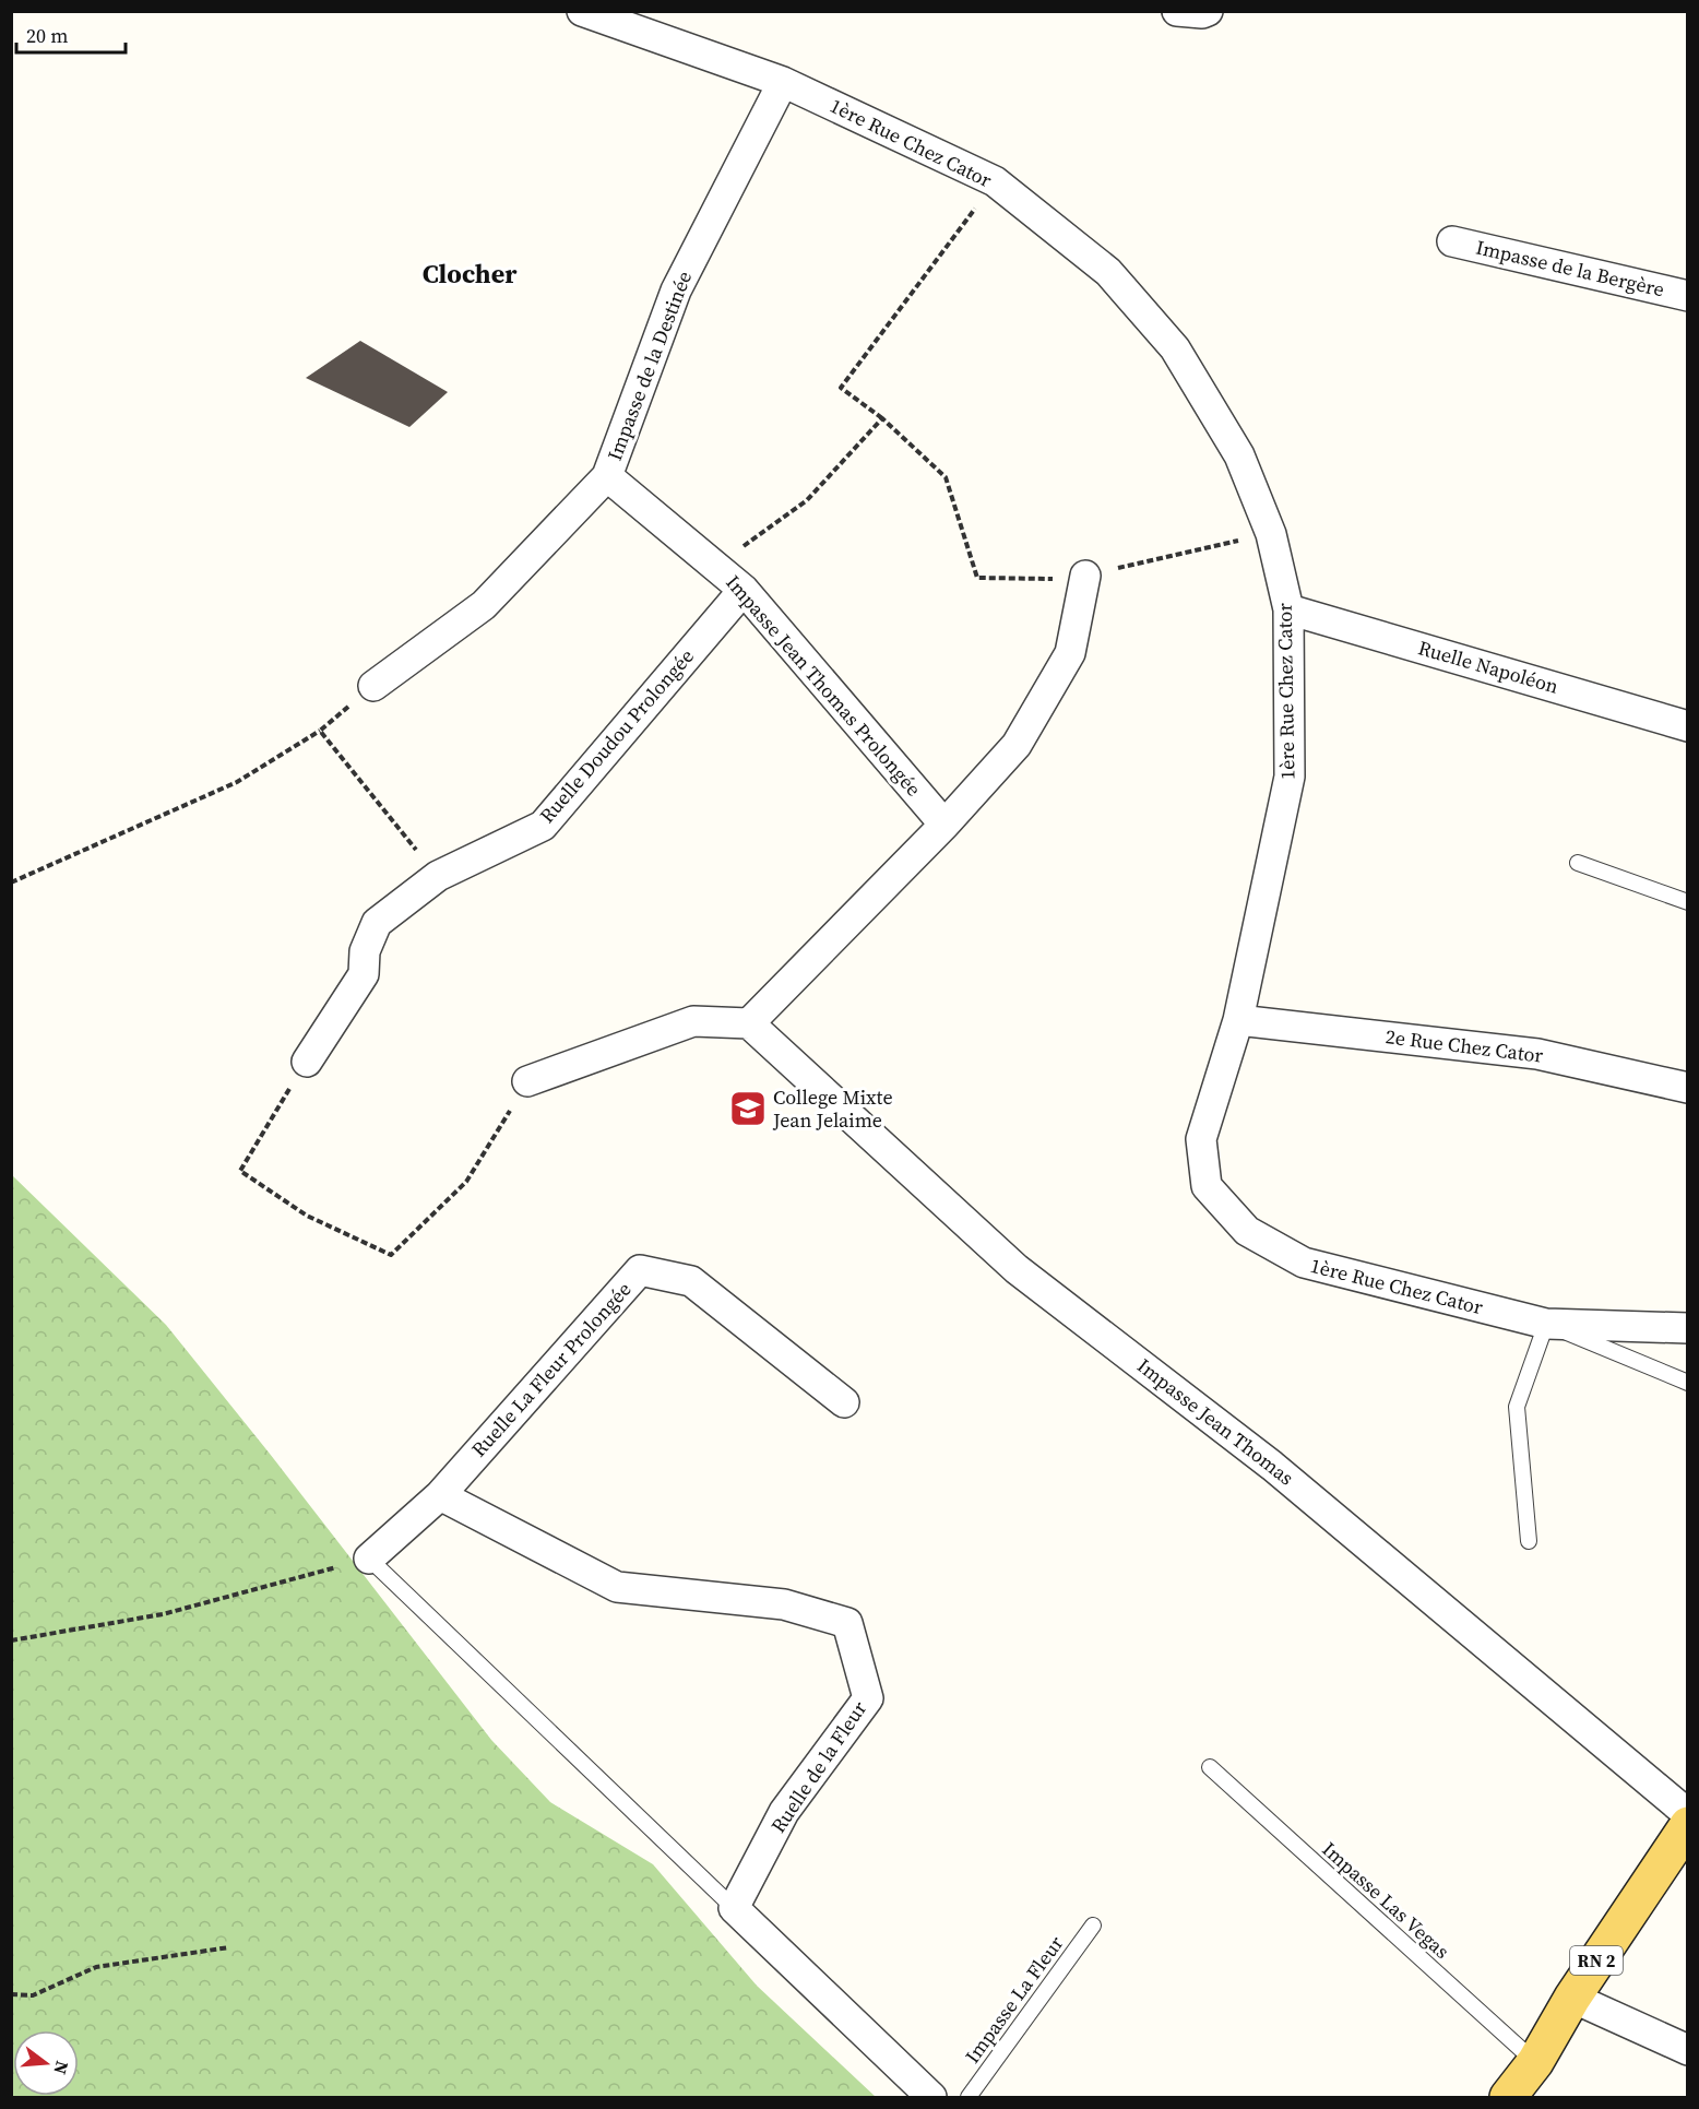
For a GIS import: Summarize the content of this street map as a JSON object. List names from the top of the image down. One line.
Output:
{"streets":{"main road":["RN 2"],"street":["1ère Rue Chez Cator","Impasse de la Bergère","Impasse de la Destinée","Ruelle Napoléon","Impasse Jean Thomas Prolongée","Ruelle Doudou Prolongée","2e Rue Chez Cator","Ruelle La Fleur Prolongée","Impasse Jean Thomas","Ruelle de la Fleur"],"lane":["Impasse Las Vegas","Impasse La Fleur"]},"crossings":[["1ère Rue Chez Cator","Impasse de la Destinée"],["1ère Rue Chez Cator","Ruelle Napoléon"],["1ère Rue Chez Cator","2e Rue Chez Cator"],["Impasse de la Destinée","Impasse Jean Thomas Prolongée"],["Impasse Jean Thomas Prolongée","Ruelle Doudou Prolongée"],["Ruelle La Fleur Prolongée","Ruelle de la Fleur"],["Impasse Las Vegas","RN 2"]],"districts":["Clocher"],"places":{"school or university":["College Mixte Jean Jelaime"]},"scale_bar":"20 m","north":"right"}
